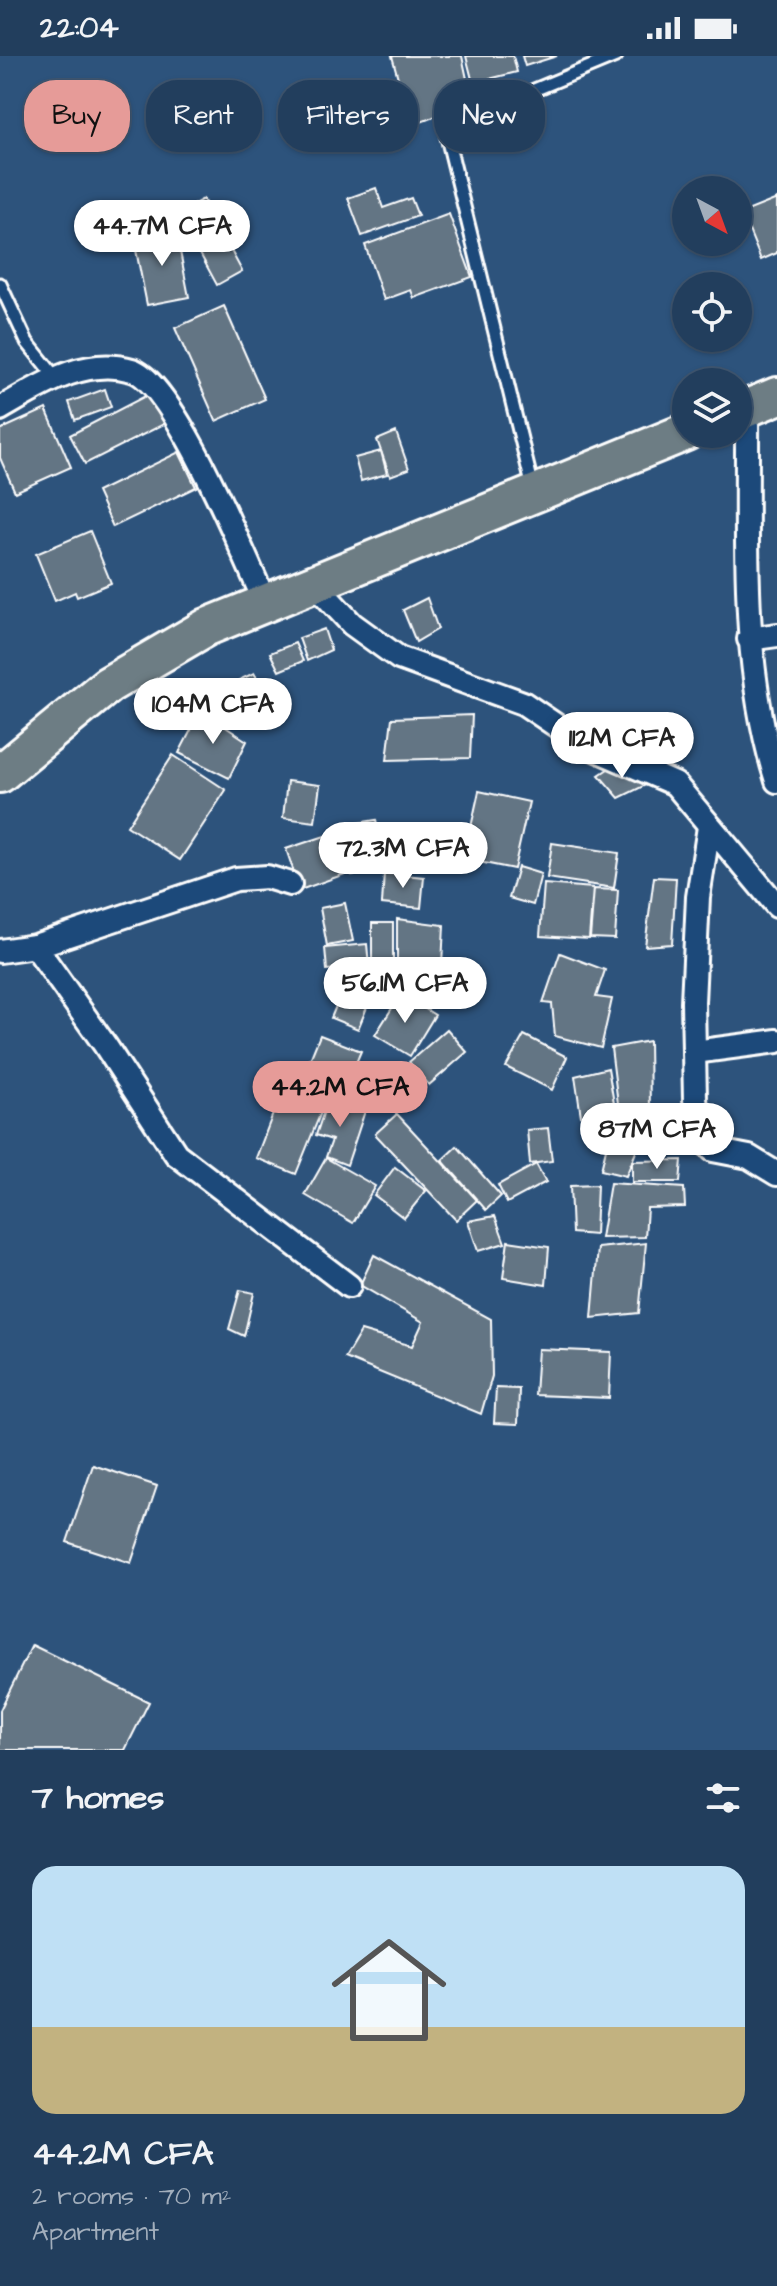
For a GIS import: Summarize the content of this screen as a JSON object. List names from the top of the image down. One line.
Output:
{"north":"bottom right","page":{"status":"22:04","chip":["Buy","Rent","Filters","New"],"price":["44.7M CFA","104M CFA","112M CFA","72.3M CFA","56.1M CFA","44.2M CFA","87M CFA"],"heading":"7 homes","list":[{"name":"44.2M CFA","note":"2 rooms · 70 m² · Apartment"}]}}
